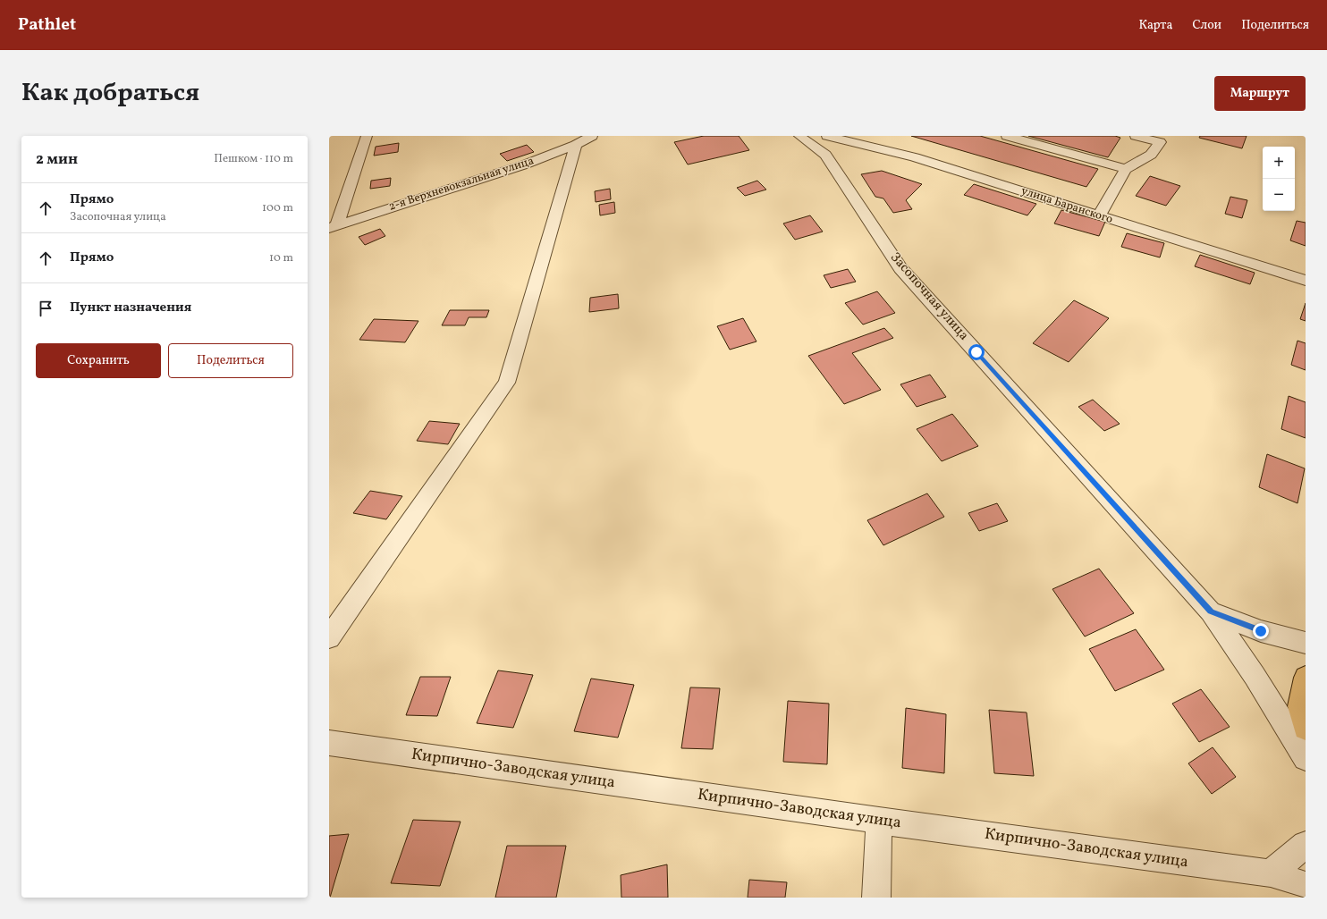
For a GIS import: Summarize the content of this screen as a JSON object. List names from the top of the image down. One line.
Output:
{"streets":{"street":["2-я Верхневокзальная улица","улица Баранского","Засопочная улица","Кирпично-Заводская улица"]},"page":{"header":"Pathlet","nav":["Карта","Слои","Поделиться"],"title":"Как добраться","buttons":["Маршрут",["Сохранить","Поделиться"]],"heading":["2 мин","Пешком · 110 m"],"map_buttons":["+","−"],"list":[["Прямо","Засопочная улица","100 m"],["Прямо","10 m"],"Пункт назначения"]}}
